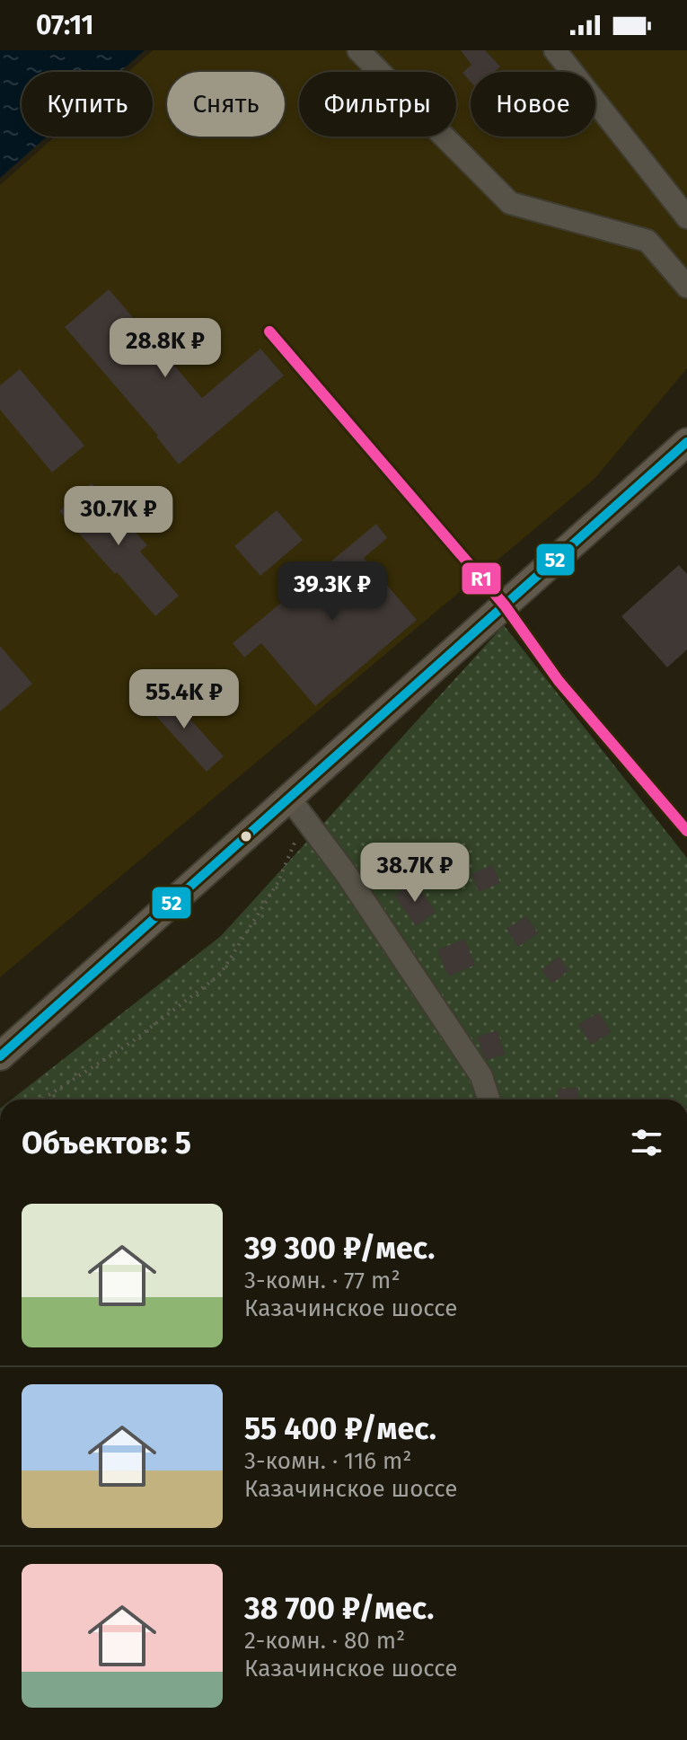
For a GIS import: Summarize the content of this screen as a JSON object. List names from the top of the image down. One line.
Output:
{"lines":["transit line R1","transit line 52"],"page":{"status":"07:11","chip":["Купить","Снять","Фильтры","Новое"],"price":["28.8K ₽","30.7K ₽","39.3K ₽","55.4K ₽","38.7K ₽"],"heading":"Объектов: 5","list":[{"name":"39 300 ₽/мес.","note":"3-комн. · 77 m² · Казачинское шоссе"},{"name":"55 400 ₽/мес.","note":"3-комн. · 116 m² · Казачинское шоссе"},{"name":"38 700 ₽/мес.","note":"2-комн. · 80 m² · Казачинское шоссе"}]}}
